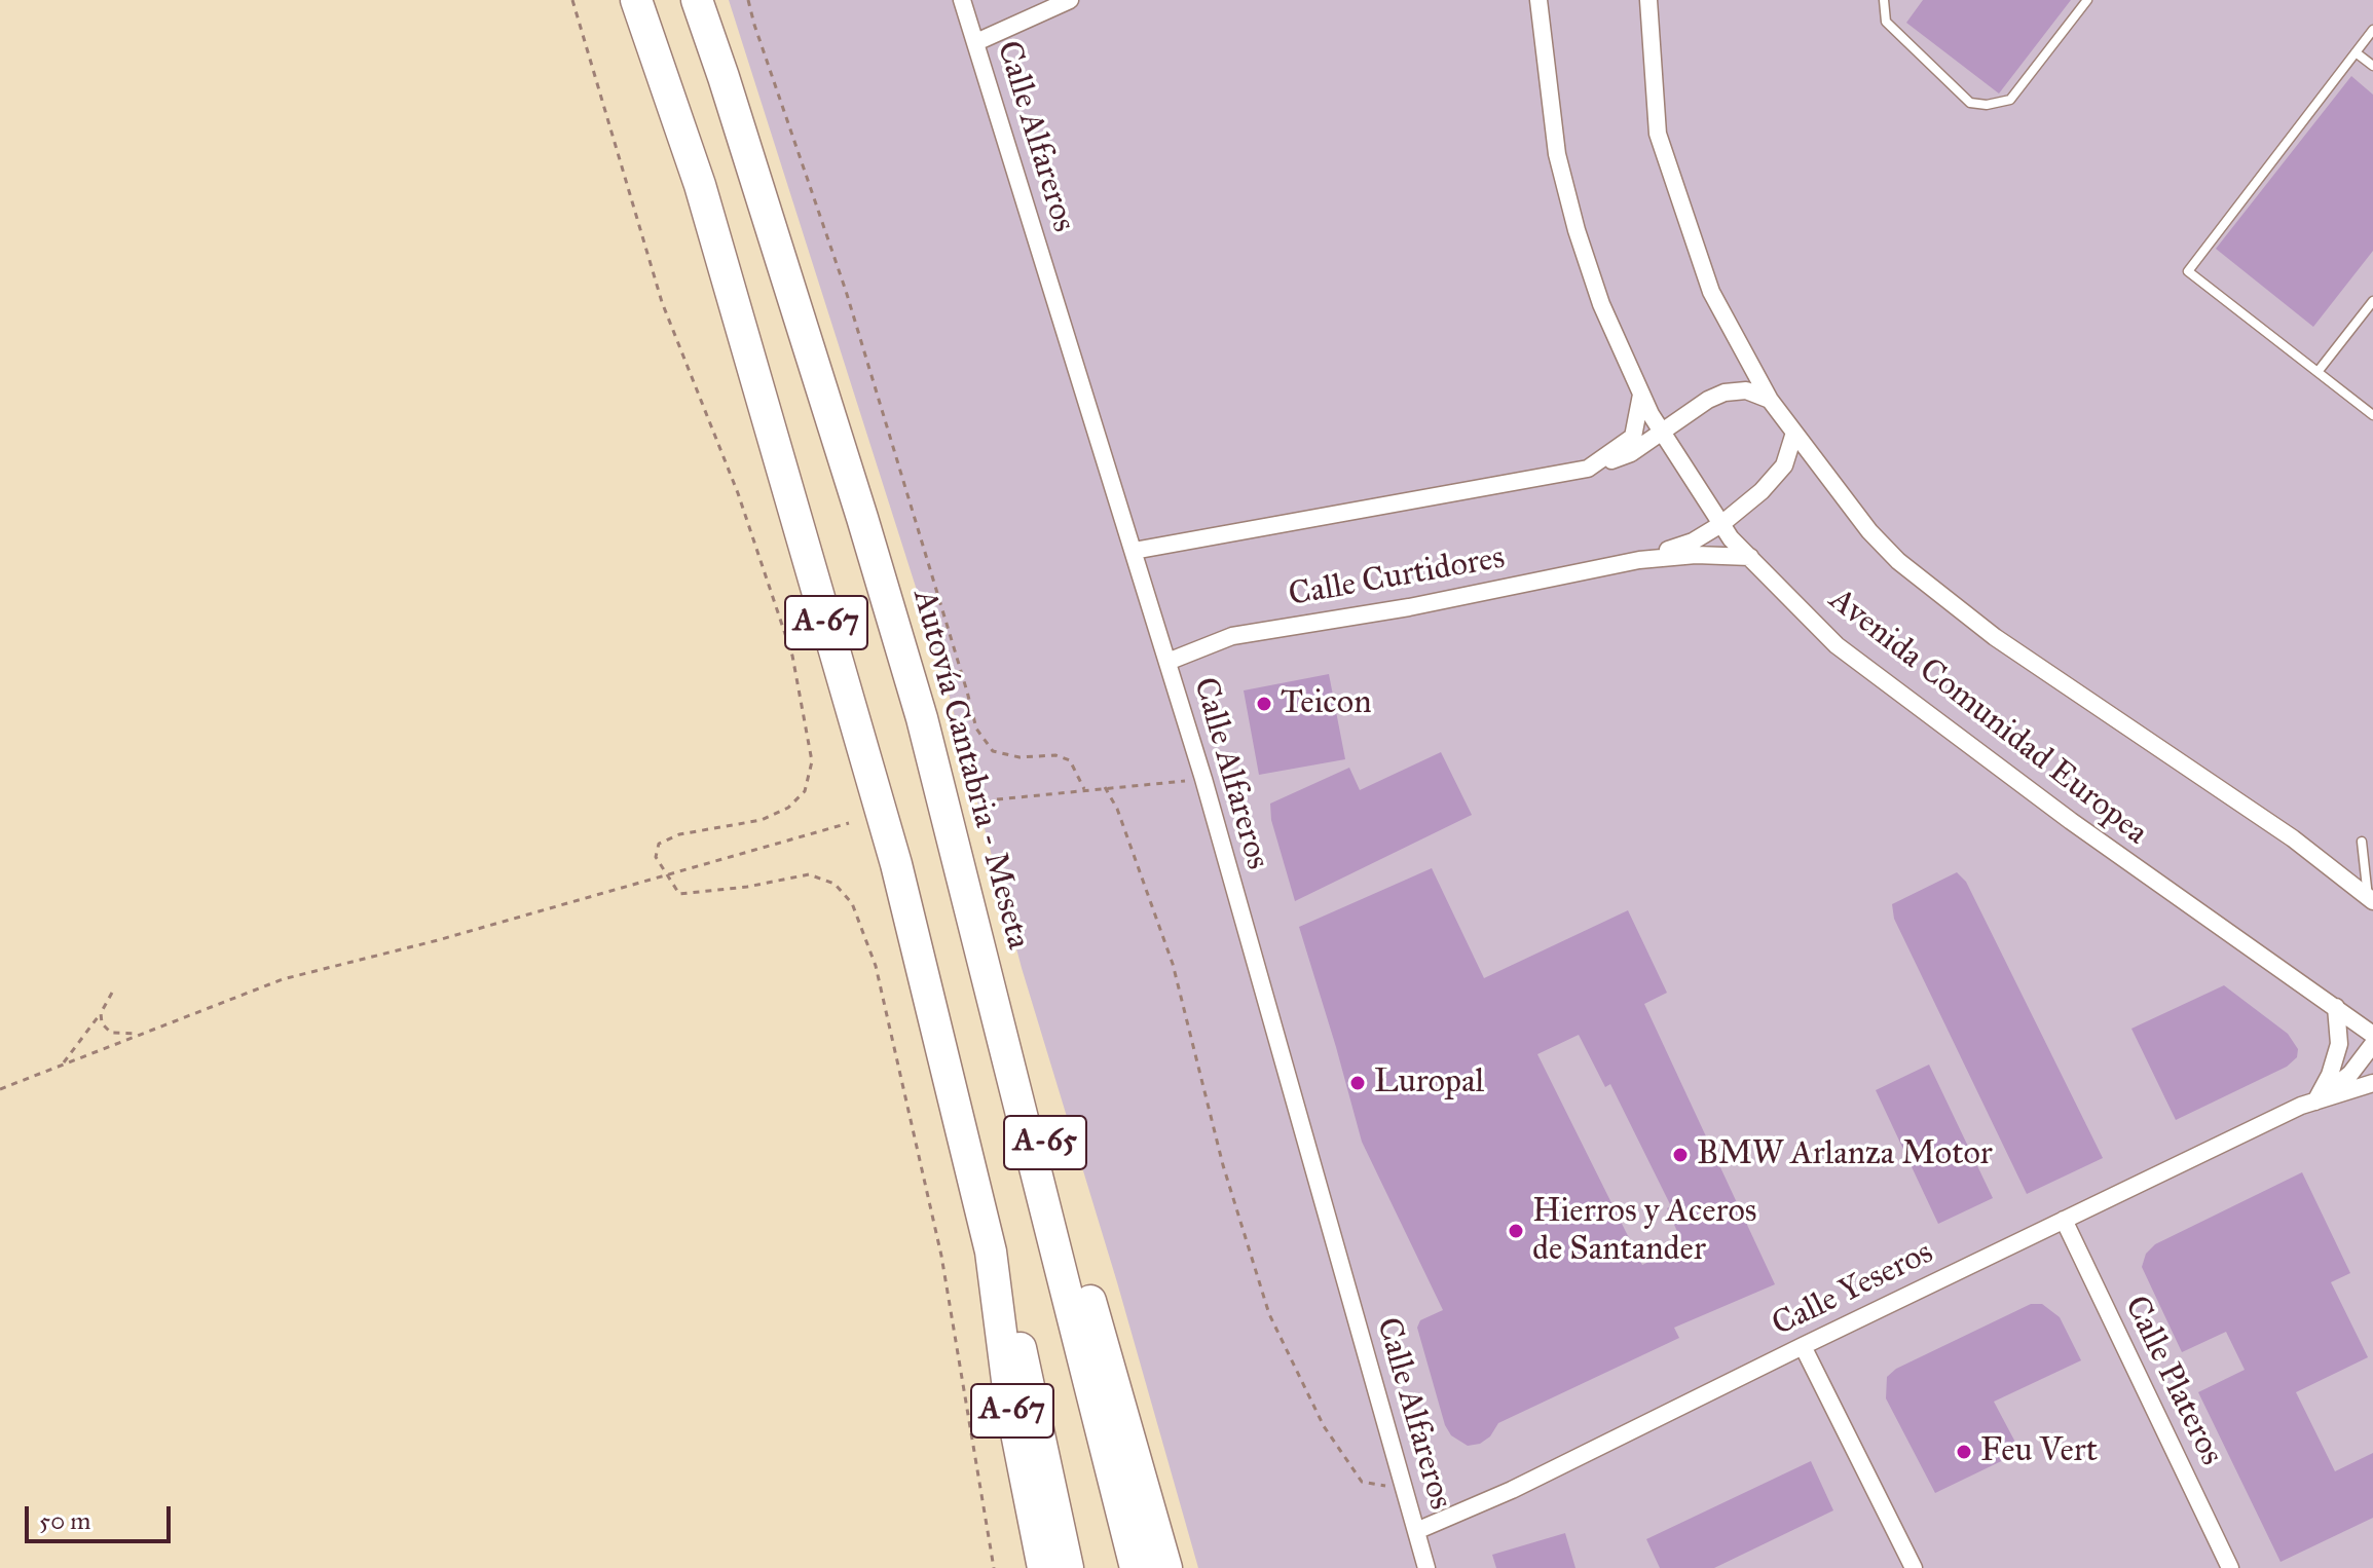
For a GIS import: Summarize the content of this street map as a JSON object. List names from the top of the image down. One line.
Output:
{"streets":{"highway":["A-67","Autovía Cantabria - Meseta","A-65"],"street":["Calle Alfareros","Calle Curtidores","Avenida Comunidad Europea","Calle Yeseros","Calle Plateros"]},"crossings":[["Calle Alfareros","Calle Curtidores"],["Calle Alfareros","Calle Yeseros"],["Calle Curtidores","Avenida Comunidad Europea"],["Autovía Cantabria - Meseta","A-65"],["Calle Yeseros","Calle Plateros"]],"places":["Teicon","Luropal","BMW Arlanza Motor","Hierros y Aceros de Santander","Feu Vert"],"scale_bar":"50 m"}
